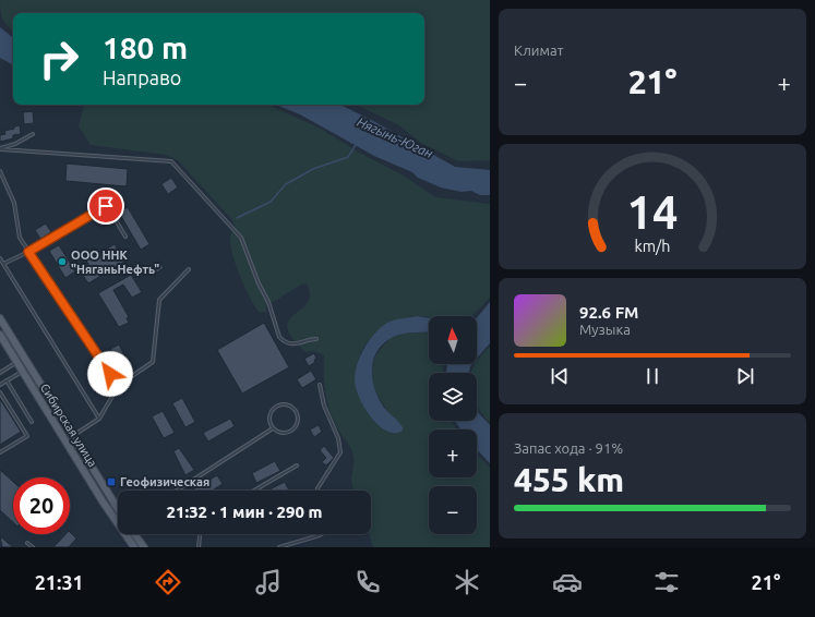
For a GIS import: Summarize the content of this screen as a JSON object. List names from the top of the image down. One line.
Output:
{"streets":{"main road":["Сибирская улица"]},"water":["Нягынь-Юган"],"places":{"other":["ООО ННК \"НяганьНефть\""],"transit":["Геофизическая"]},"north":"top","page":{"tile":["Климат",["Запас хода · 91%","455 km"]],"turn":["180 m","Направо"],"heat":["−","21°","+"],"song":["92.6 FM","Музыка"],"map_buttons":["+","−"],"limit":"20","trip":"21:32 · 1 мин · 290 m","tabs":["21:31","21°"],"gauge":["14","km/h"]}}
